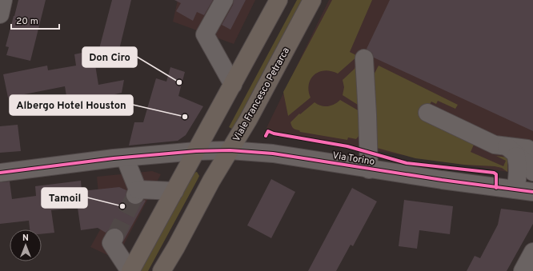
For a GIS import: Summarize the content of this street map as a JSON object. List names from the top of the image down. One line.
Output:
{"streets":{"main road":["Viale Francesco Petrarca"],"street":["Via Torino"]},"crossings":[["Viale Francesco Petrarca","Via Torino"]],"places":["Don Ciro","Albergo Hotel Houston","Tamoil"],"scale_bar":"20 m","north":"top"}
